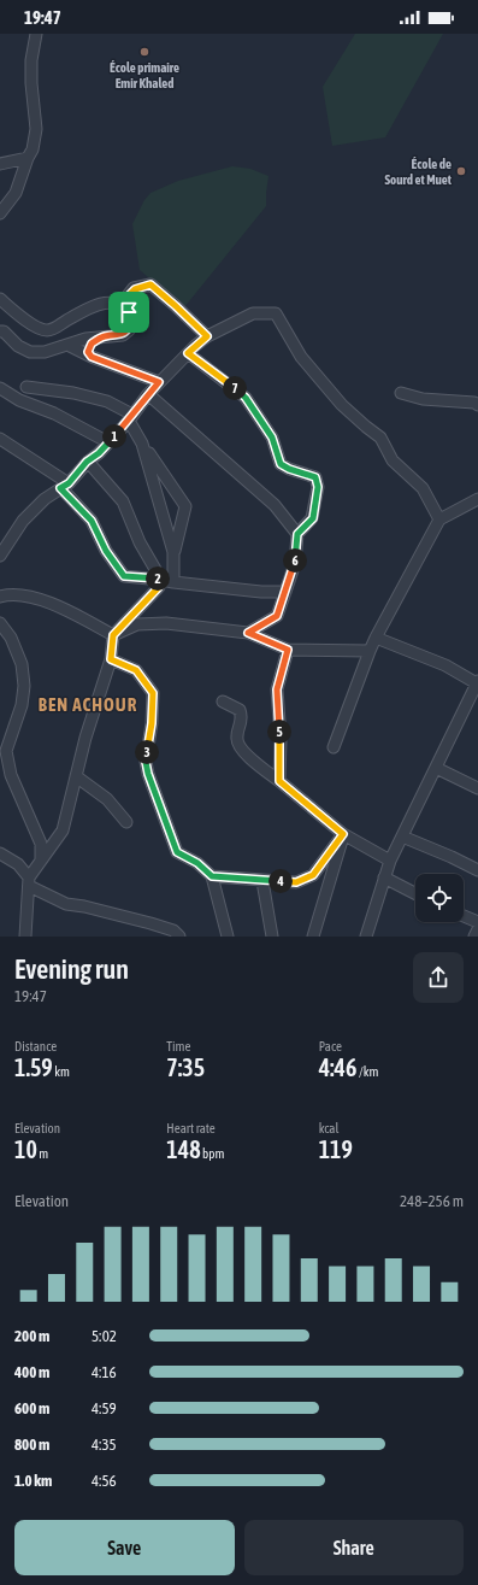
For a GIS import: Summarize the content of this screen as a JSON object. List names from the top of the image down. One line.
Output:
{"districts":["BEN ACHOUR"],"places":["École primaire Emir Khaled","École de Sourd et Muet"],"page":{"status":"19:47","pins":["7","1","6","2","5","3","4"],"heading":["Evening run","19:47"],"stats":[["Distance","1.59 km"],["Time","7:35"],["Pace","4:46 /km"],["Elevation","10 m"],["Heart rate","148 bpm"],["kcal","119"]],"chart":["Elevation","248–256 m"],"list":[{"name":"200 m","note":"5:02"},{"name":"400 m","note":"4:16"},{"name":"600 m","note":"4:59"},{"name":"800 m","note":"4:35"},{"name":"1.0 km","note":"4:56"}],"buttons":["Save","Share"]}}
